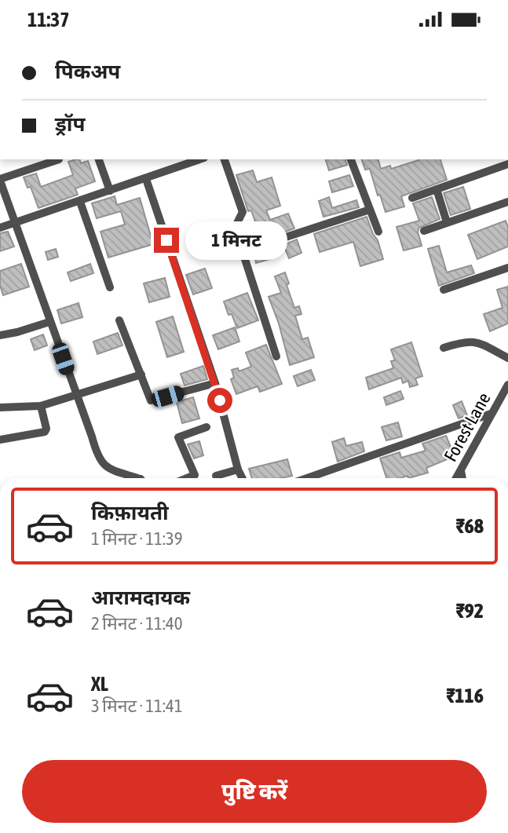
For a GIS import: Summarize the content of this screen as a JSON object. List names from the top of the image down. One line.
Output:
{"streets":{"street":["Forest Lane"]},"page":{"status":"11:37","banner":["पिकअप","ड्रॉप"],"bubble":"1 मिनट","list":[{"name":"किफ़ायती","note":"1 मिनट · 11:39","value":"₹68"},{"name":"आरामदायक","note":"2 मिनट · 11:40","value":"₹92"},{"name":"XL","note":"3 मिनट · 11:41","value":"₹116"}],"buttons":"पुष्टि करें"}}
